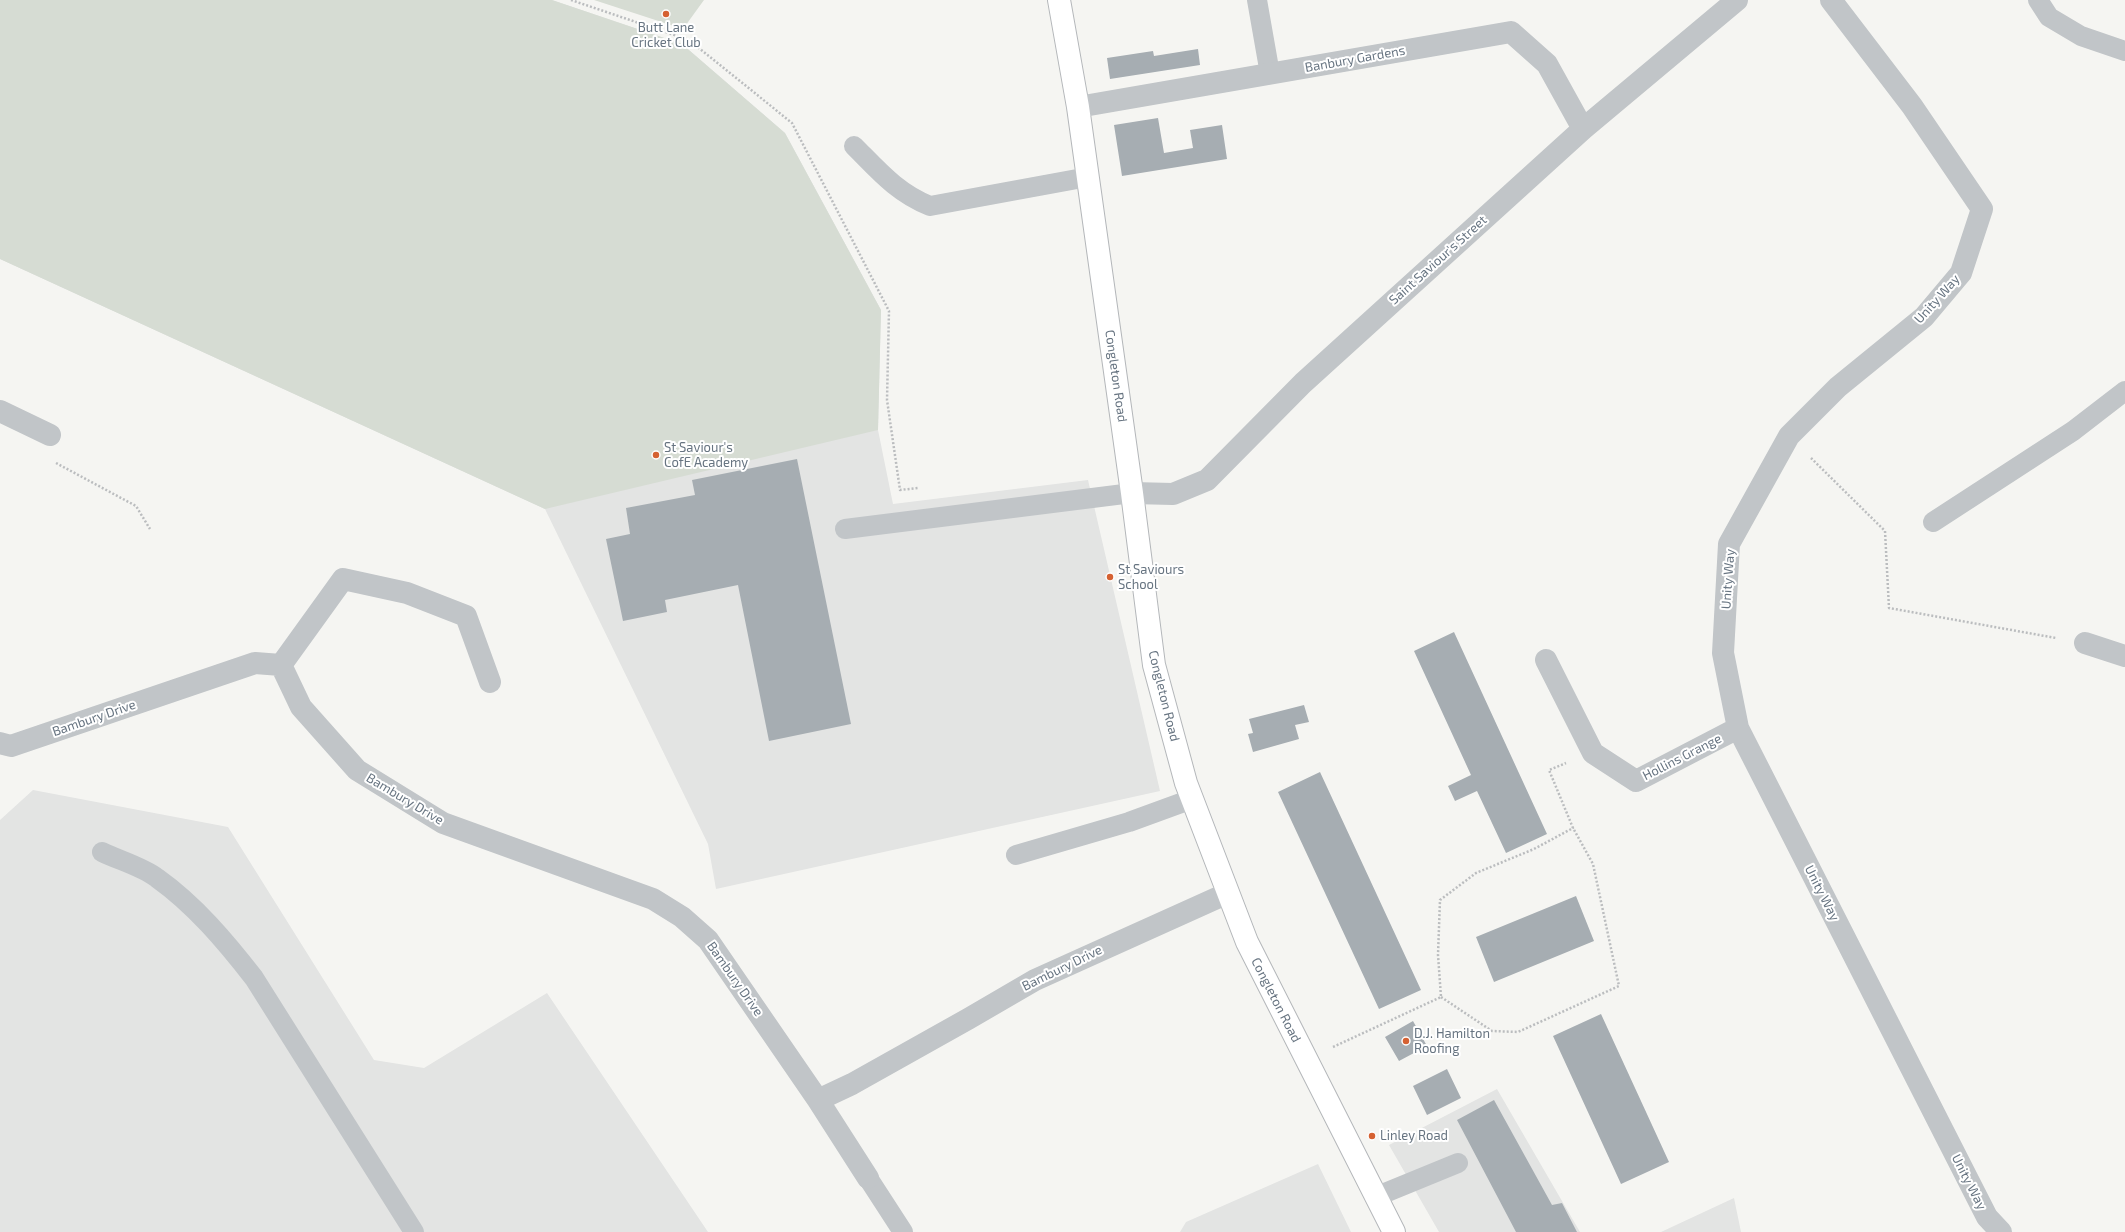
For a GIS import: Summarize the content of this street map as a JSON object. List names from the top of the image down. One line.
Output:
{"streets":{"highway":["Congleton Road"],"street":["Banbury Gardens","Saint Saviour's Street","Unity Way","Bambury Drive","Hollins Grange"]},"crossings":[["Banbury Gardens","Saint Saviour's Street"],["Banbury Gardens","Congleton Road"],["Saint Saviour's Street","Congleton Road"],["Unity Way","Hollins Grange"],["Congleton Road","Bambury Drive"]],"places":["Butt Lane Cricket Club","St Saviour's CofE Academy","St Saviours School","D.J. Hamilton Roofing","Linley Road"]}
